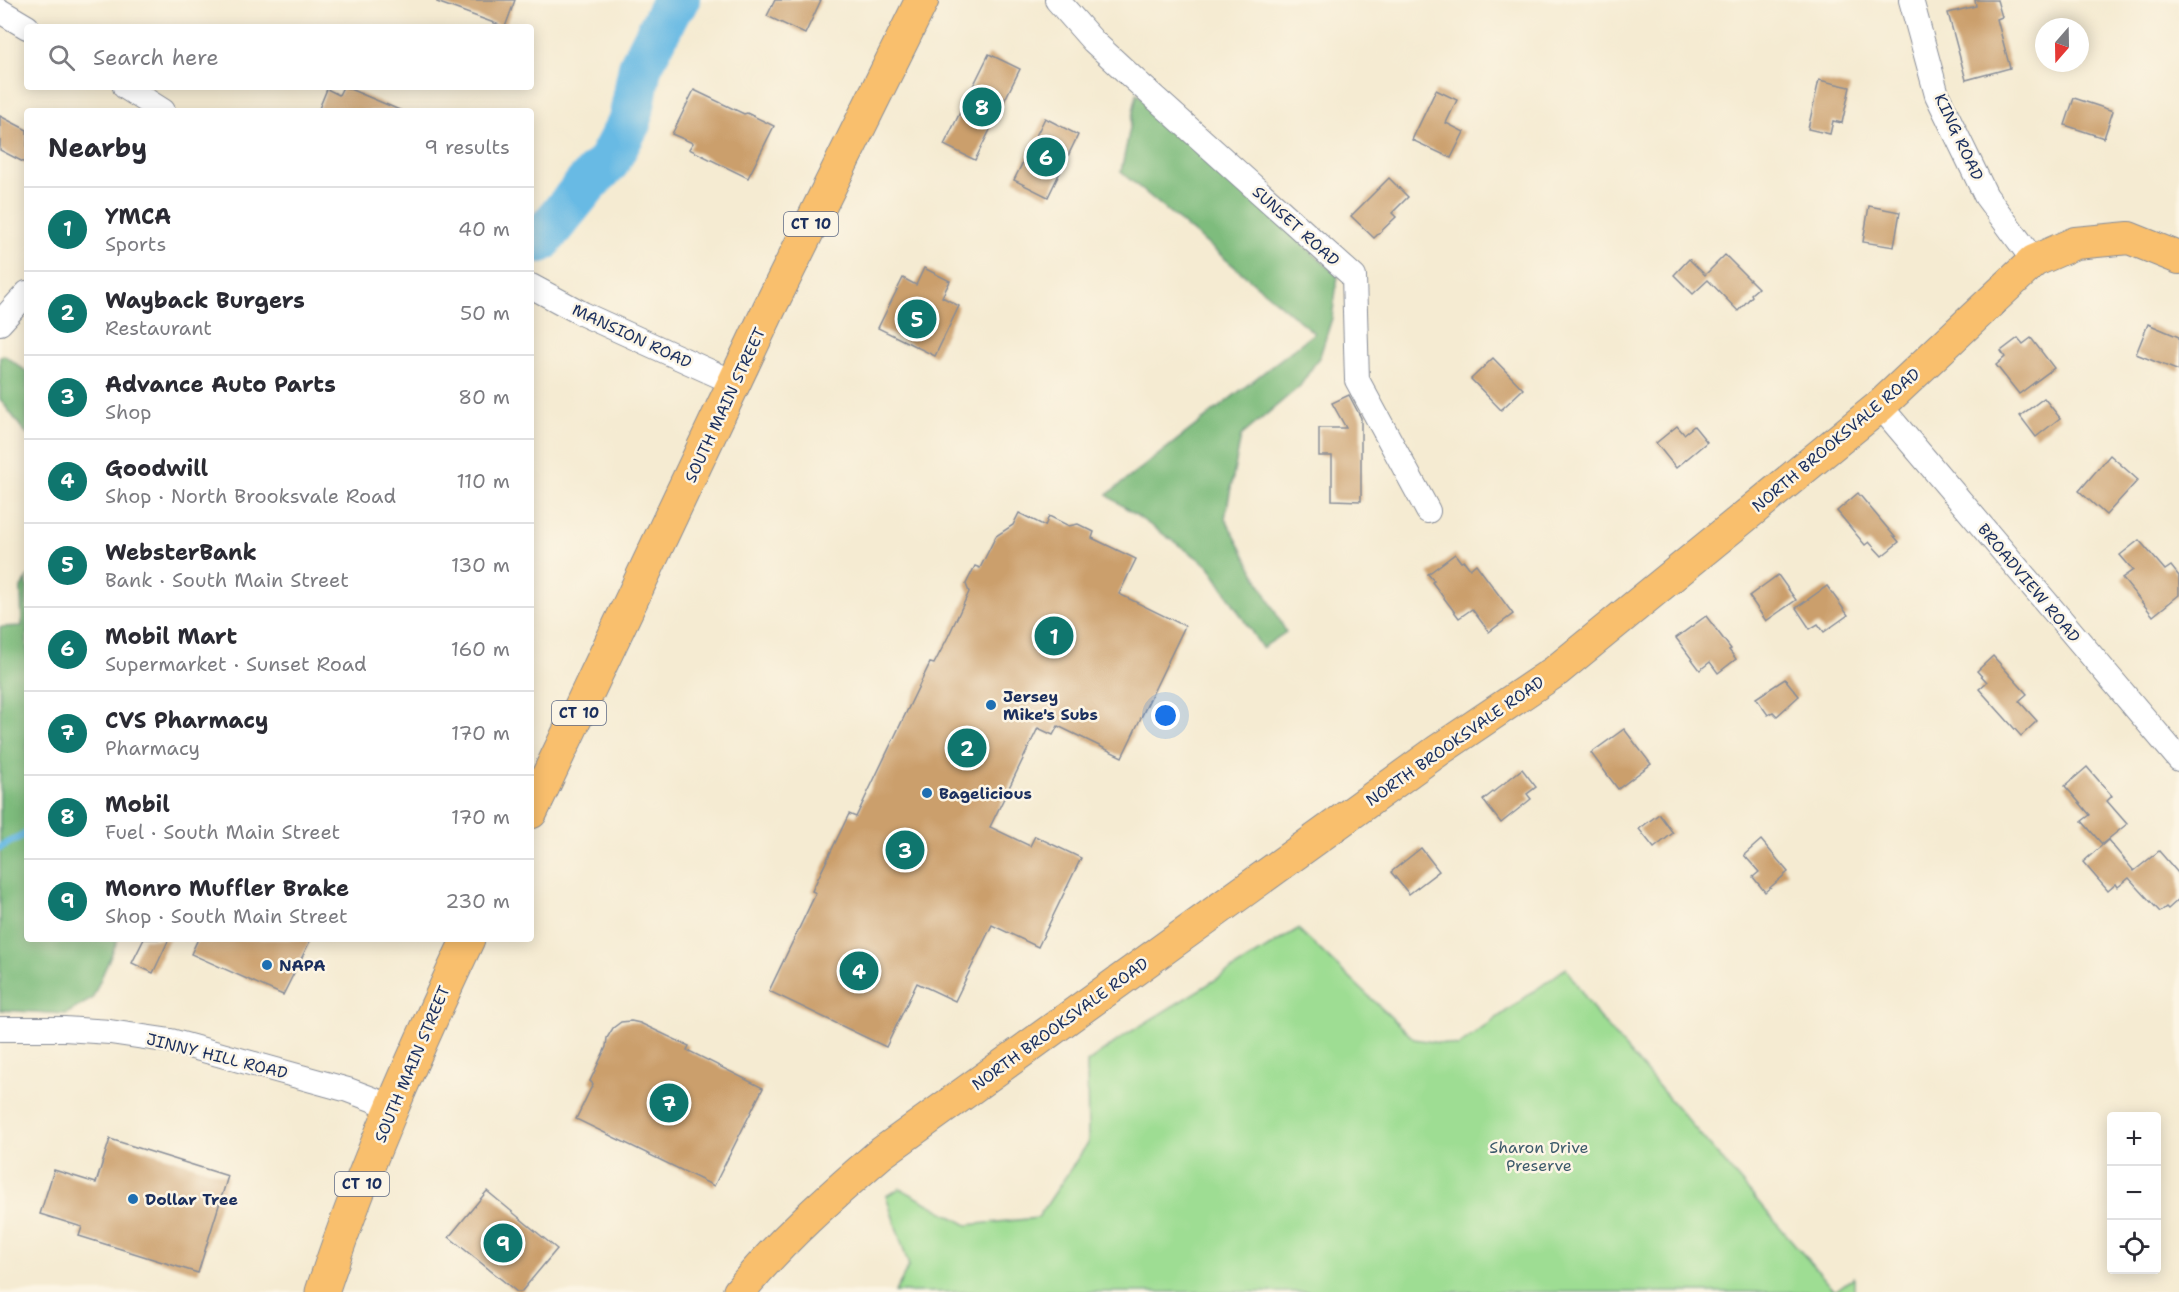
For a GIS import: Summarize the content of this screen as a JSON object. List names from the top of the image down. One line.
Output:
{"streets":{"highway":["CT 10","SOUTH MAIN STREET"],"main road":["NORTH BROOKSVALE ROAD"],"street":["KING ROAD","SUNSET ROAD","MANSION ROAD","BROADVIEW ROAD","JINNY HILL ROAD"]},"crossings":[["KING ROAD","NORTH BROOKSVALE ROAD"],["MANSION ROAD","SOUTH MAIN STREET"],["SOUTH MAIN STREET","JINNY HILL ROAD"],["NORTH BROOKSVALE ROAD","BROADVIEW ROAD"]],"parks":["Sharon Drive Preserve"],"places":["Jersey Mike's Subs","Bagelicious","NAPA","Dollar Tree"],"north":"bottom","page":{"search":"Search here","pins":["8","6","5","1","2","3","4","7","9"],"heading":["Nearby","9 results"],"list":[{"mark":"1","name":"YMCA","note":"Sports","value":"40 m"},{"mark":"2","name":"Wayback Burgers","note":"Restaurant","value":"50 m"},{"mark":"3","name":"Advance Auto Parts","note":"Shop","value":"80 m"},{"mark":"4","name":"Goodwill","note":"Shop · North Brooksvale Road","value":"110 m"},{"mark":"5","name":"WebsterBank","note":"Bank · South Main Street","value":"130 m"},{"mark":"6","name":"Mobil Mart","note":"Supermarket · Sunset Road","value":"160 m"},{"mark":"7","name":"CVS Pharmacy","note":"Pharmacy","value":"170 m"},{"mark":"8","name":"Mobil","note":"Fuel · South Main Street","value":"170 m"},{"mark":"9","name":"Monro Muffler Brake","note":"Shop · South Main Street","value":"230 m"}],"map_buttons":["+","−"]}}
